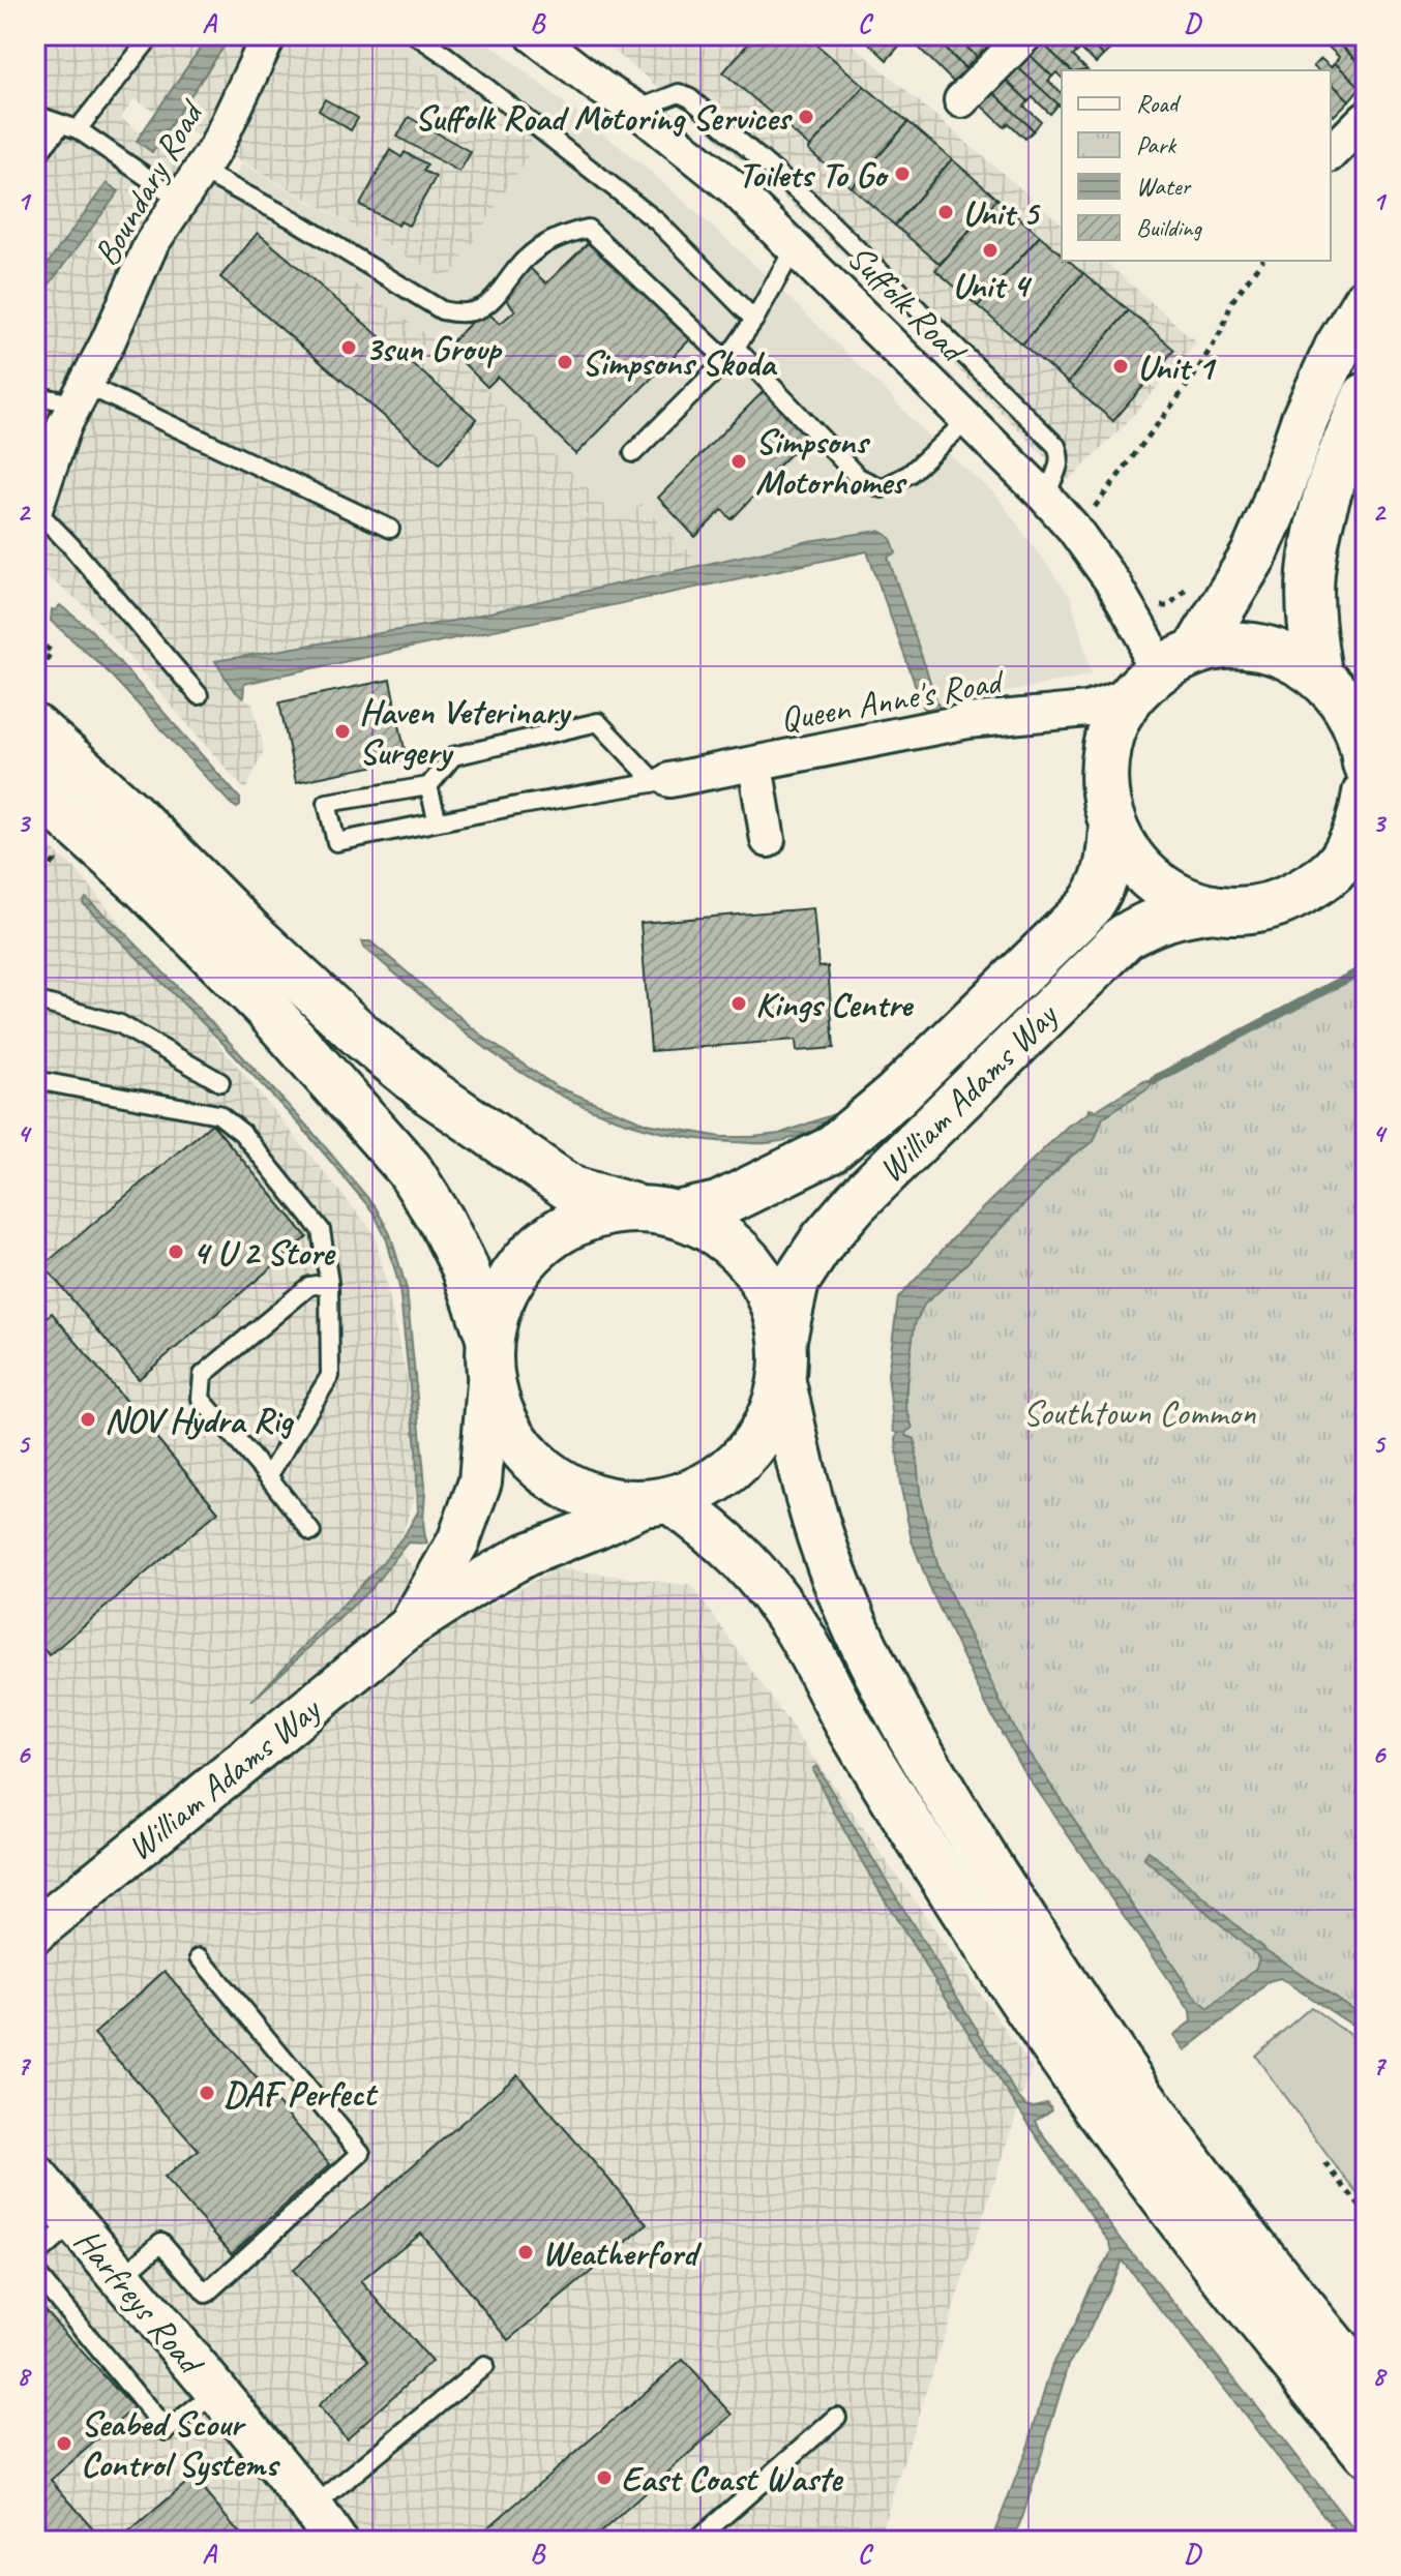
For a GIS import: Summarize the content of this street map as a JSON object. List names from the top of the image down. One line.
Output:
{"streets":{"main road":["William Adams Way"],"street":["Boundary Road","Suffolk Road","Queen Anne's Road","Harfreys Road"]},"crossings":[["Suffolk Road","Queen Anne's Road"]],"parks":["Southtown Common"],"places":["Suffolk Road Motoring Services","Toilets To Go","Unit 5","Unit 4","3sun Group","Simpsons Skoda","Unit 1","Simpsons Motorhomes","Haven Veterinary Surgery","Kings Centre","4 U 2 Store","NOV Hydra Rig","DAF Perfect","Weatherford","Seabed Scour Control Systems","East Coast Waste"],"legend":["Road","Park","Water","Building"],"grid":{"columns":["A","B","C","D"],"rows":["1","2","3","4","5","6","7","8"]}}
